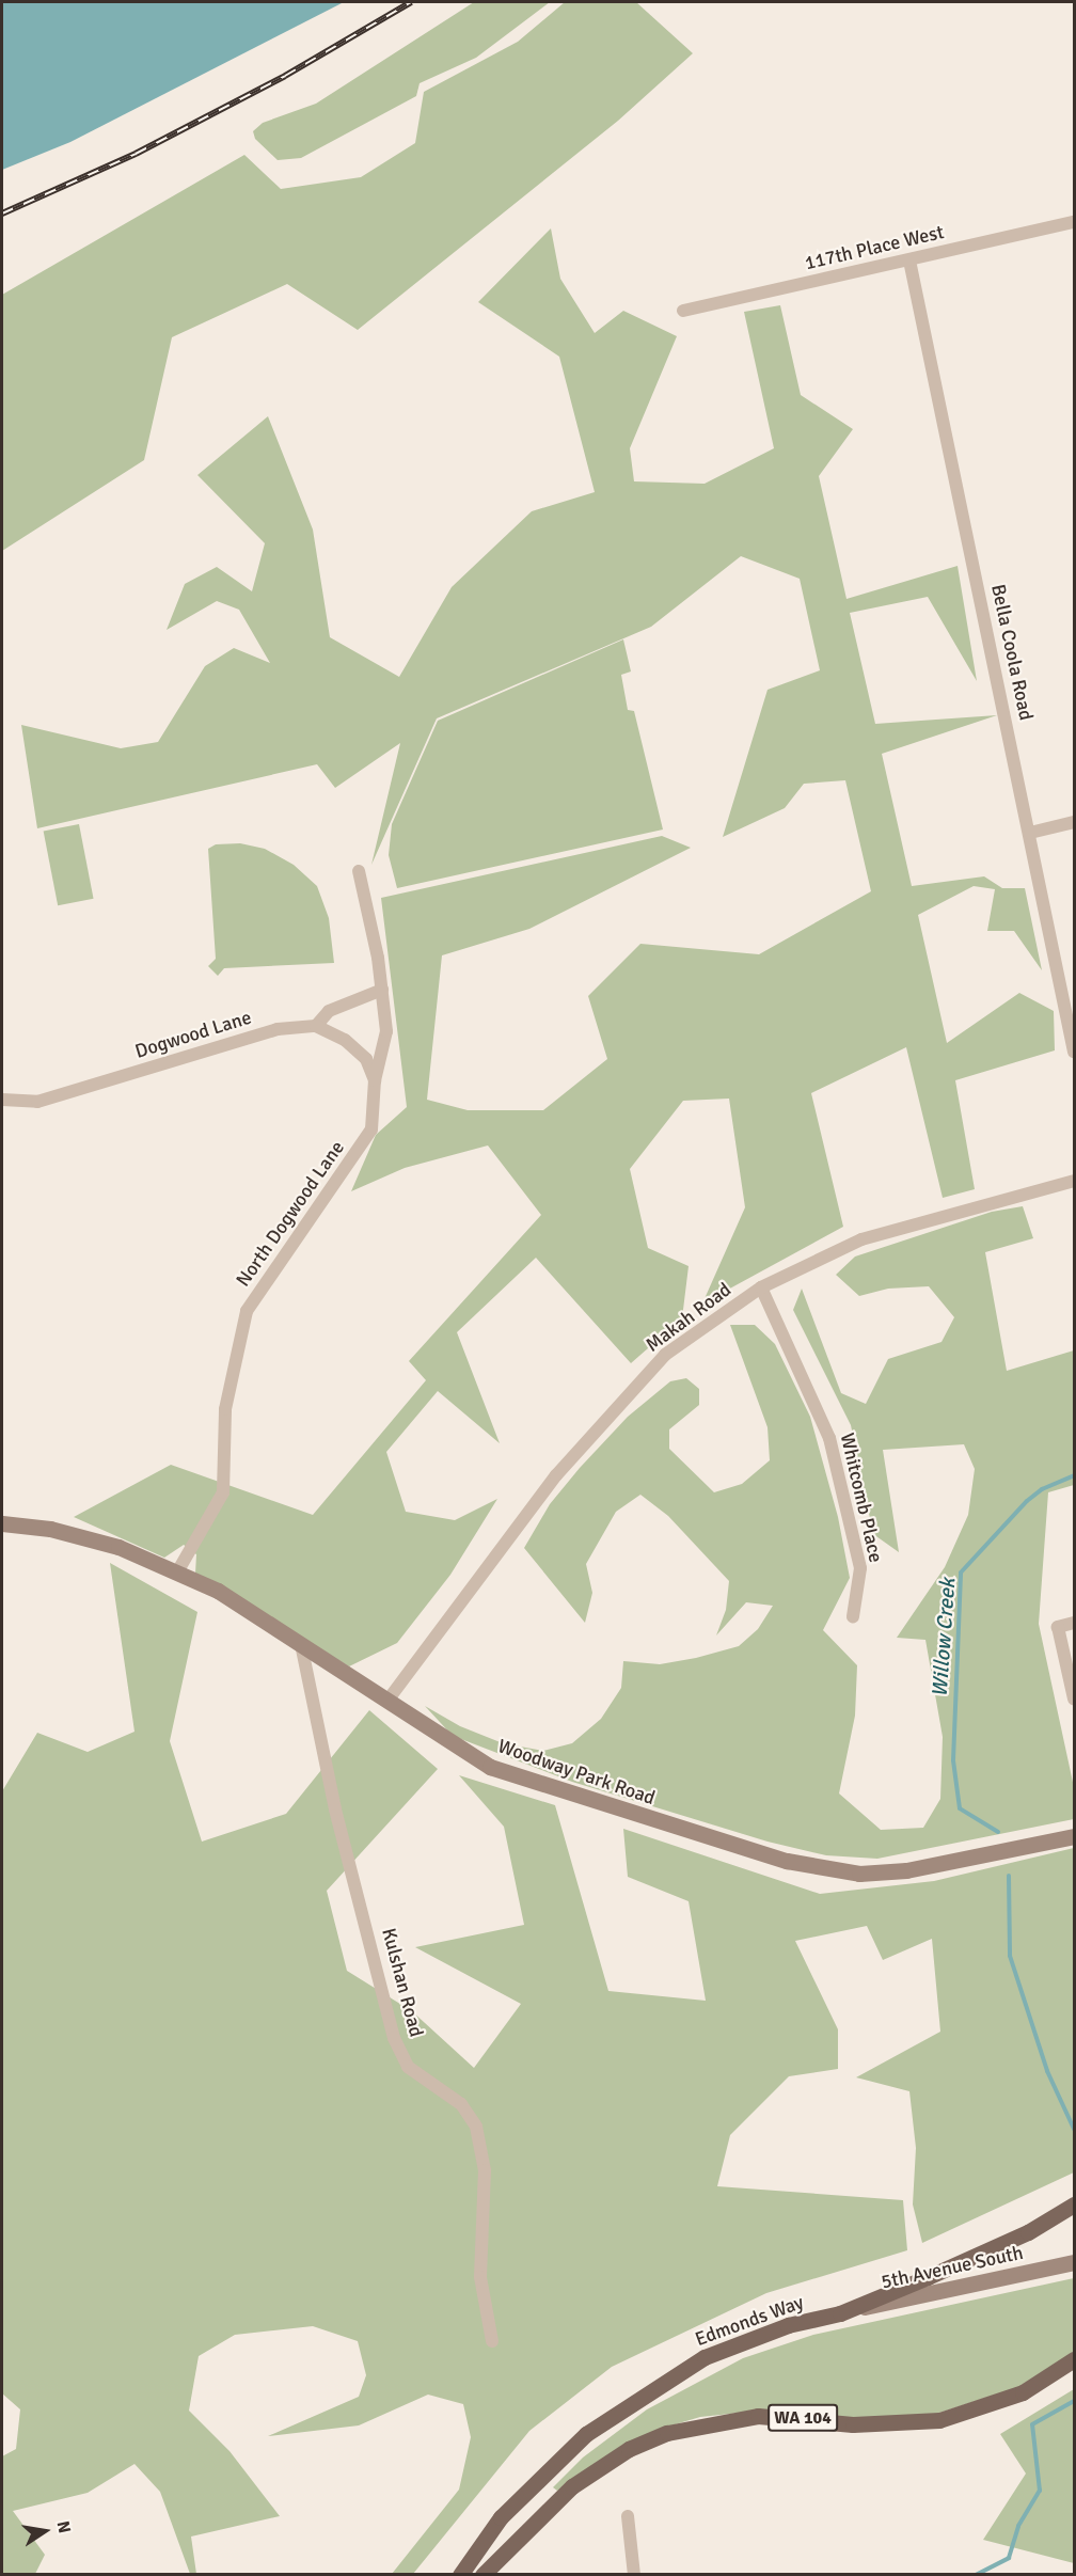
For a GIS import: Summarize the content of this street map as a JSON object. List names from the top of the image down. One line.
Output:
{"streets":{"main road":["Edmonds Way","WA 104"],"street":["117th Place West","Bella Coola Road","Dogwood Lane","North Dogwood Lane","Makah Road","Whitcomb Place","Woodway Park Road","Kulshan Road","5th Avenue South"]},"crossings":[["117th Place West","Bella Coola Road"],["North Dogwood Lane","Woodway Park Road"],["Makah Road","Whitcomb Place"],["Makah Road","Woodway Park Road"],["Woodway Park Road","Kulshan Road"],["5th Avenue South","Edmonds Way"]],"water":["Willow Creek"],"north":"right"}
